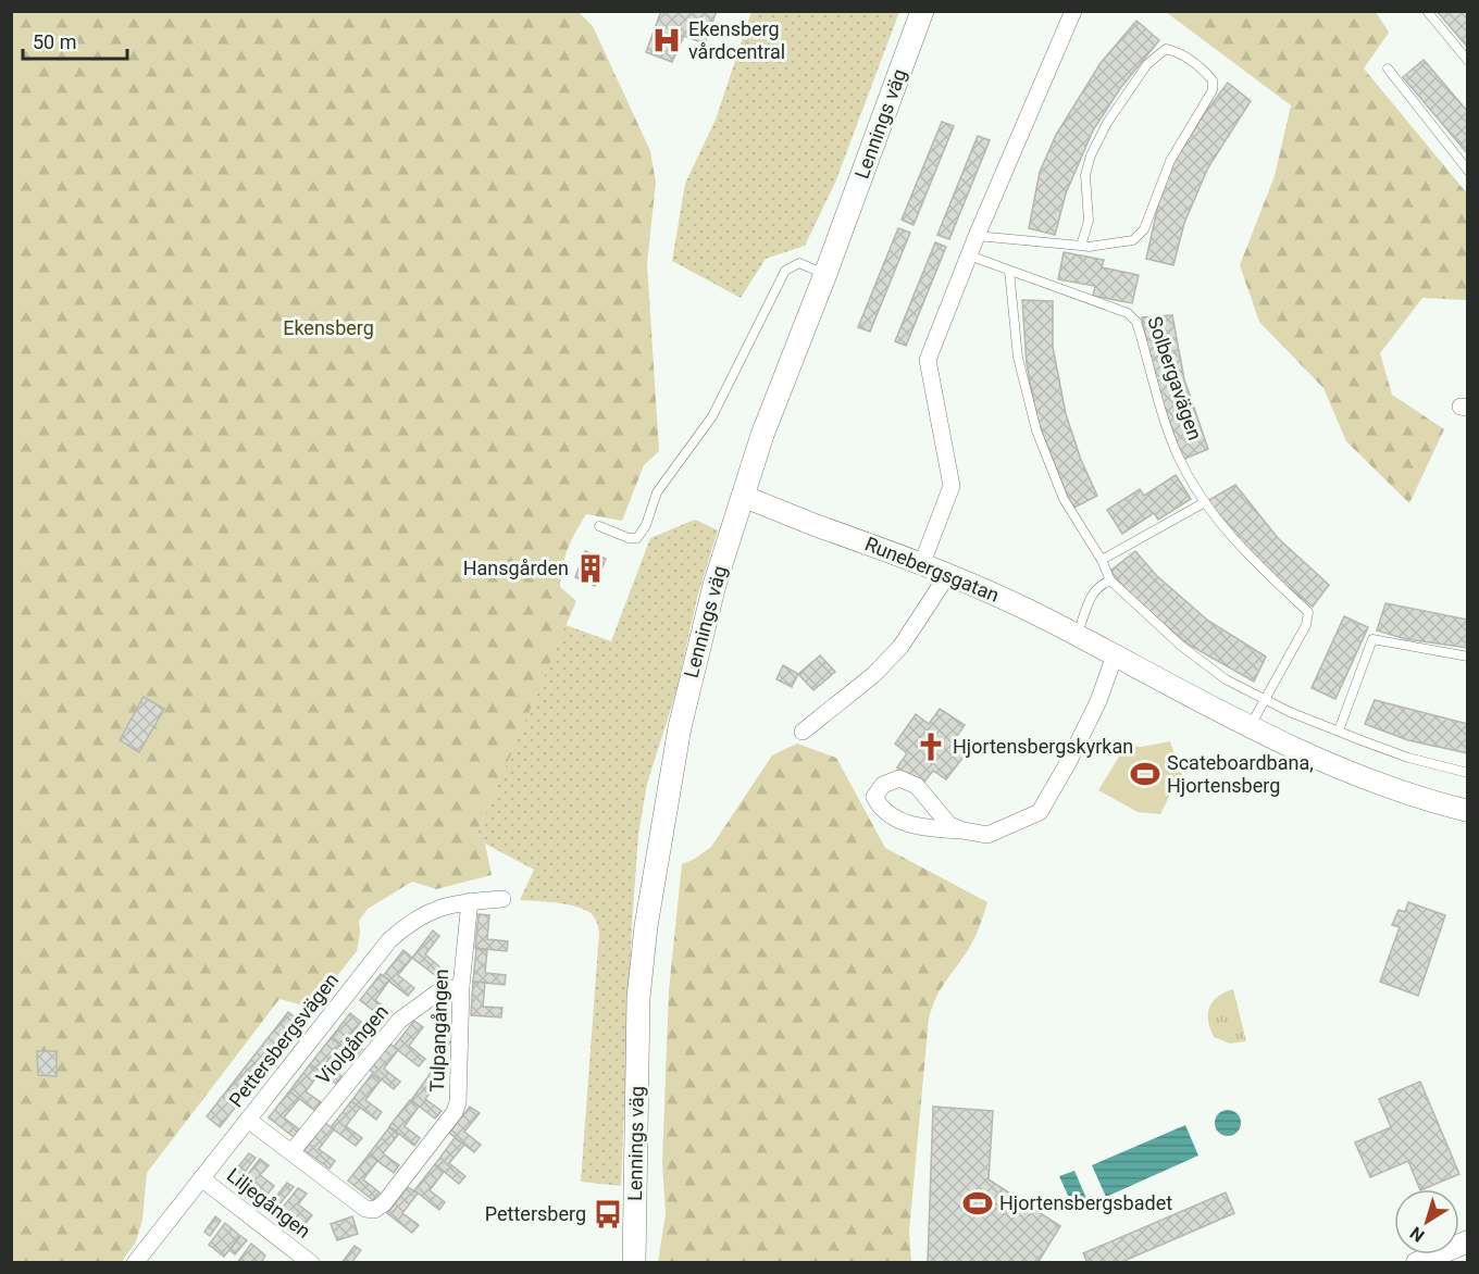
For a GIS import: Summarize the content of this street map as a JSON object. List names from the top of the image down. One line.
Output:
{"streets":{"main road":["Lennings väg"],"street":["Runebergsgatan","Tulpangången","Pettersbergsvägen","Violgången","Liljegången"],"lane":["Solbergavägen"]},"crossings":[["Lennings väg","Runebergsgatan"],["Tulpangången","Pettersbergsvägen"],["Tulpangången","Violgången"],["Pettersbergsvägen","Liljegången"]],"parks":["Ekensberg"],"places":{"hospital":["Ekensberg vårdcentral"],"building":["Hansgården"],"church":["Hjortensbergskyrkan"],"sports":["Scateboardbana, Hjortensberg","Hjortensbergsbadet"],"bus stop":["Pettersberg"]},"scale_bar":"50 m","north":"bottom left"}
